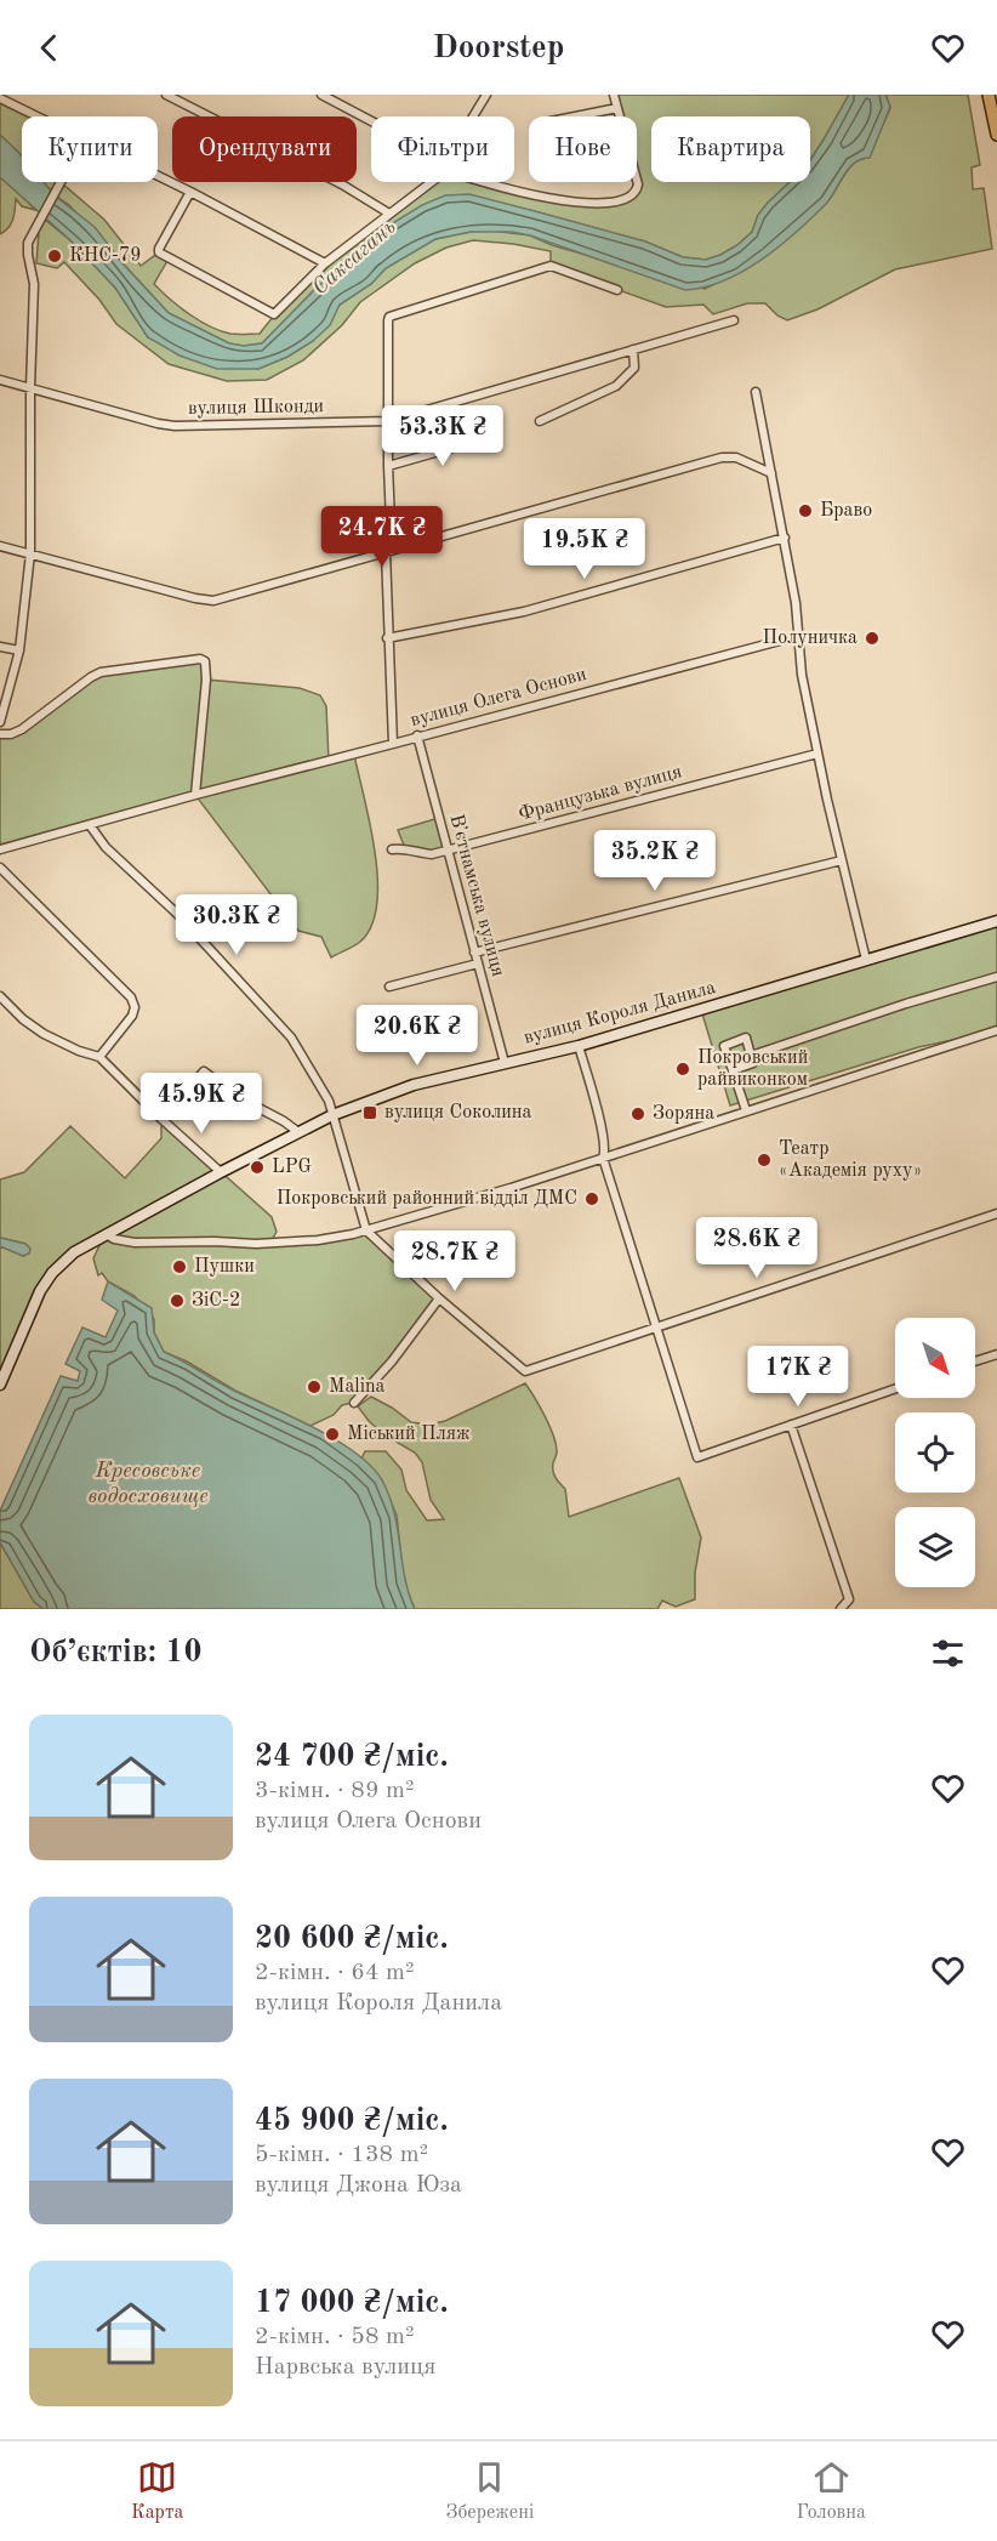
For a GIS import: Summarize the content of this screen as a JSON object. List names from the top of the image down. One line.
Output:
{"streets":{"main road":["вулиця Короля Данила"],"street":["вулиця Шконди","вулиця Олега Основи","Французька вулиця","Вʼєтнамська вулиця"]},"crossings":[["вулиця Шконди","вулиця Олега Основи"],["вулиця Олега Основи","Вʼєтнамська вулиця"],["Французька вулиця","Вʼєтнамська вулиця"],["Вʼєтнамська вулиця","вулиця Короля Данила"]],"water":["Саксагань","Кресовське водосховище"],"places":{"other":["КНС-79","Браво","Полуничка","Покровський райвиконком","Зоряна","Театр «Академія руху»","LPG","Покровський районний відділ ДМС","Пушки","ЗіС-2","Malina","Міський Пляж"],"transit":["вулиця Соколина"]},"north":"bottom right","page":{"header":"Doorstep","chip":["Купити","Орендувати","Фільтри","Нове","Квартира"],"price":["53.3K ₴","24.7K ₴","19.5K ₴","35.2K ₴","30.3K ₴","20.6K ₴","45.9K ₴","28.6K ₴","28.7K ₴","17K ₴"],"heading":"Об’єктів: 10","list":[{"name":"24 700 ₴/міс.","note":"3-кімн. · 89 m² · вулиця Олега Основи"},{"name":"20 600 ₴/міс.","note":"2-кімн. · 64 m² · вулиця Короля Данила"},{"name":"45 900 ₴/міс.","note":"5-кімн. · 138 m² · вулиця Джона Юза"},{"name":"17 000 ₴/міс.","note":"2-кімн. · 58 m² · Нарвська вулиця"}],"tabs":["Карта","Збережені","Головна"]}}
